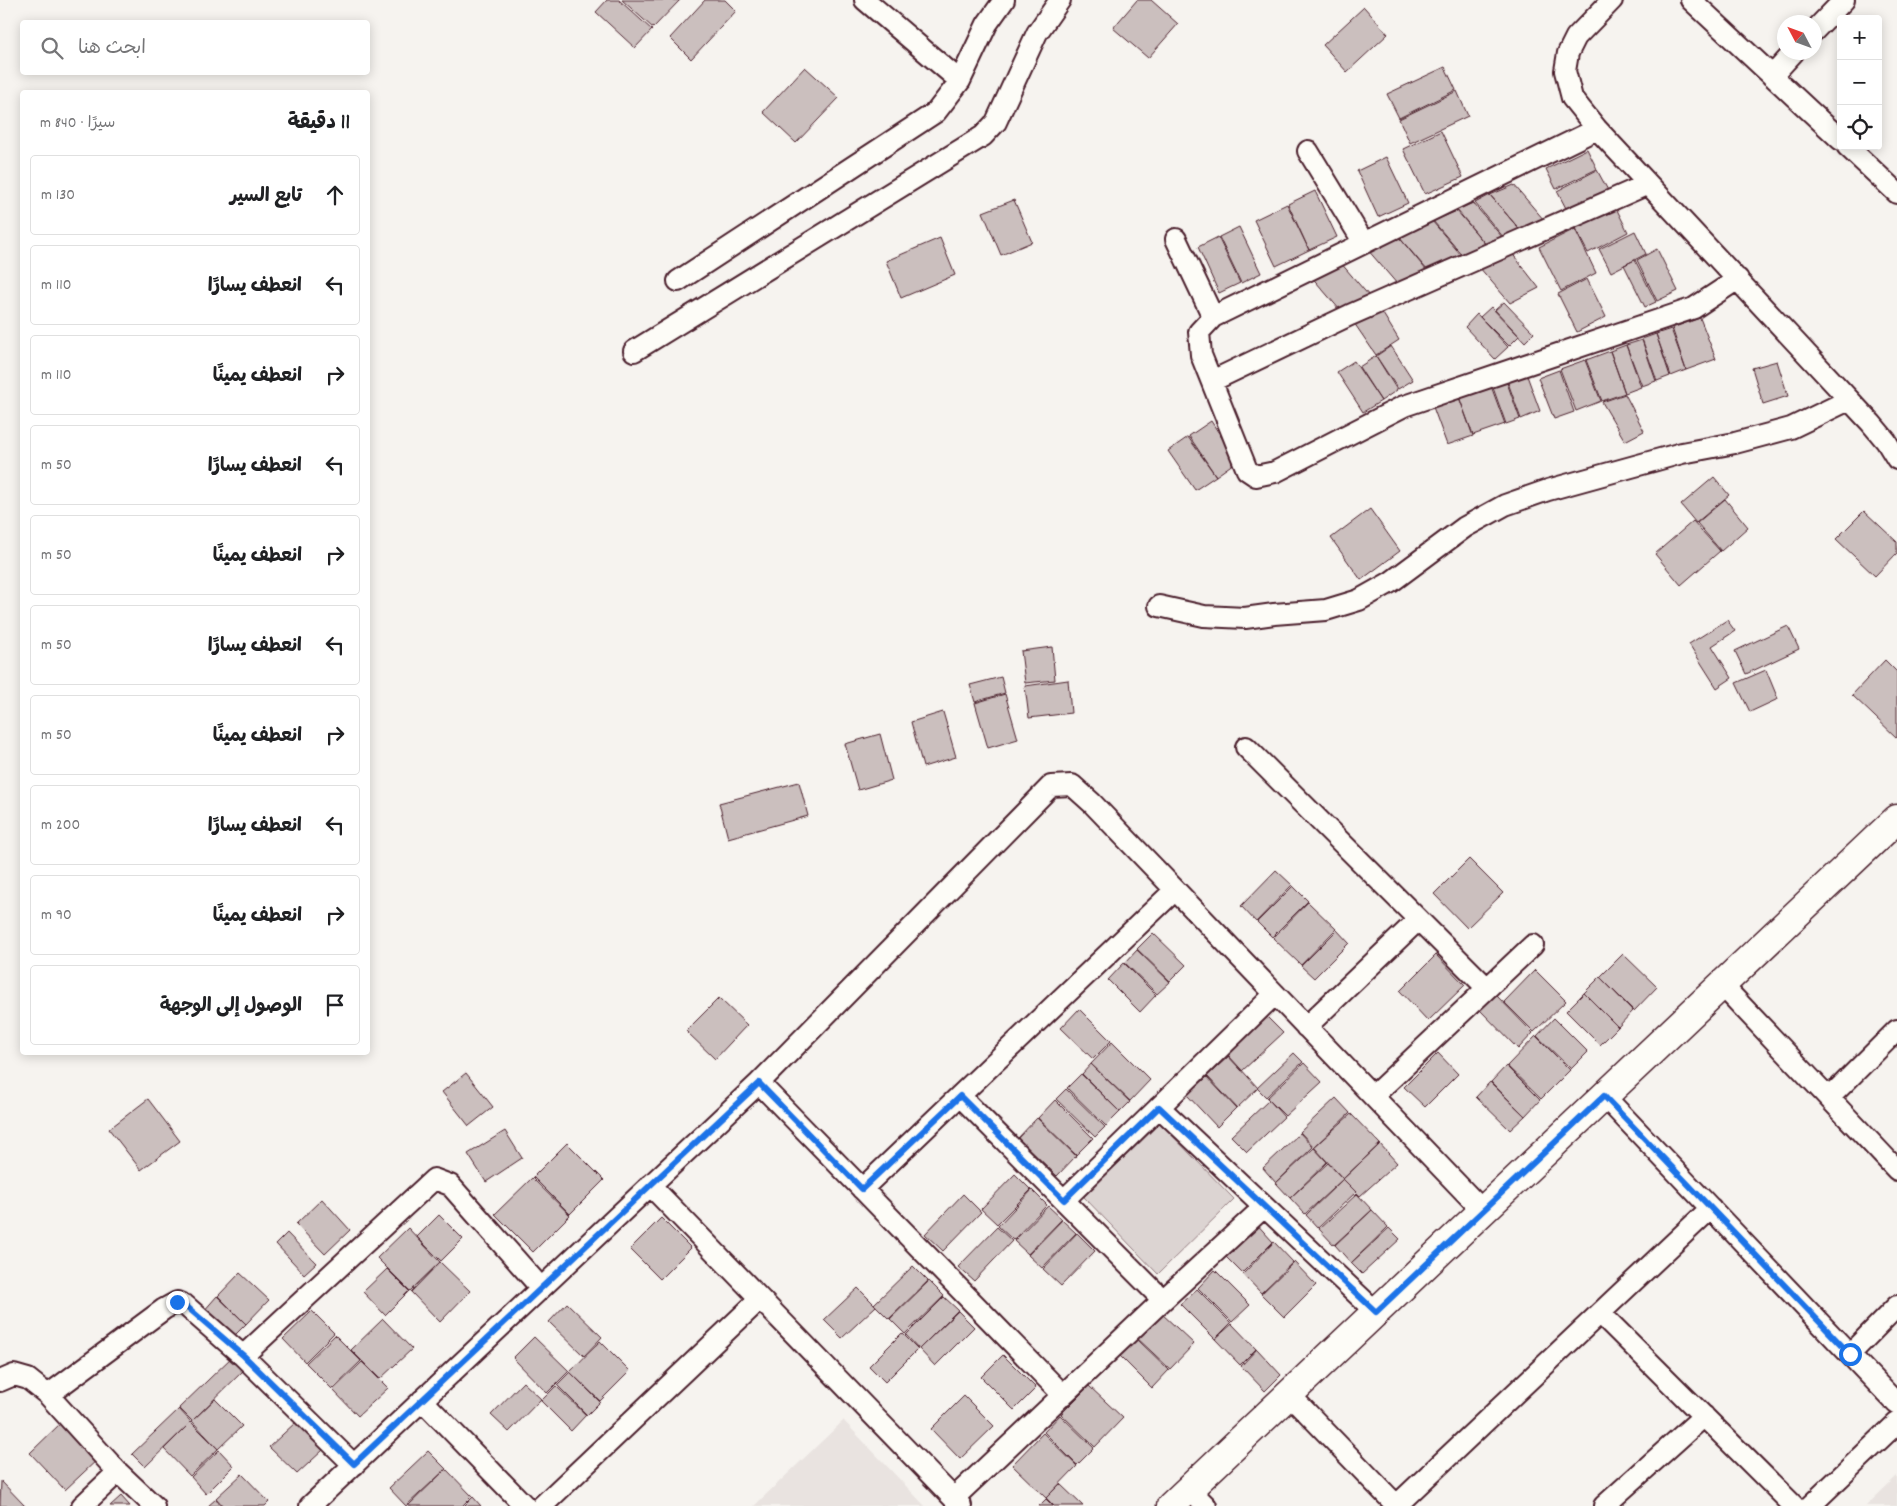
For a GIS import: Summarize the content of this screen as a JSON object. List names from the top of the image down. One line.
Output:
{"north":"top left","page":{"map_buttons":["+","−"],"search":"ابحث هنا","heading":["11 دقيقة","سيرًا · 840 m"],"list":[["تابع السير","130 m"],["انعطف يسارًا","110 m"],["انعطف يمينًا","110 m"],["انعطف يسارًا","50 m"],["انعطف يمينًا","50 m"],["انعطف يسارًا","50 m"],["انعطف يمينًا","50 m"],["انعطف يسارًا","200 m"],["انعطف يمينًا","90 m"],"الوصول إلى الوجهة"]}}
